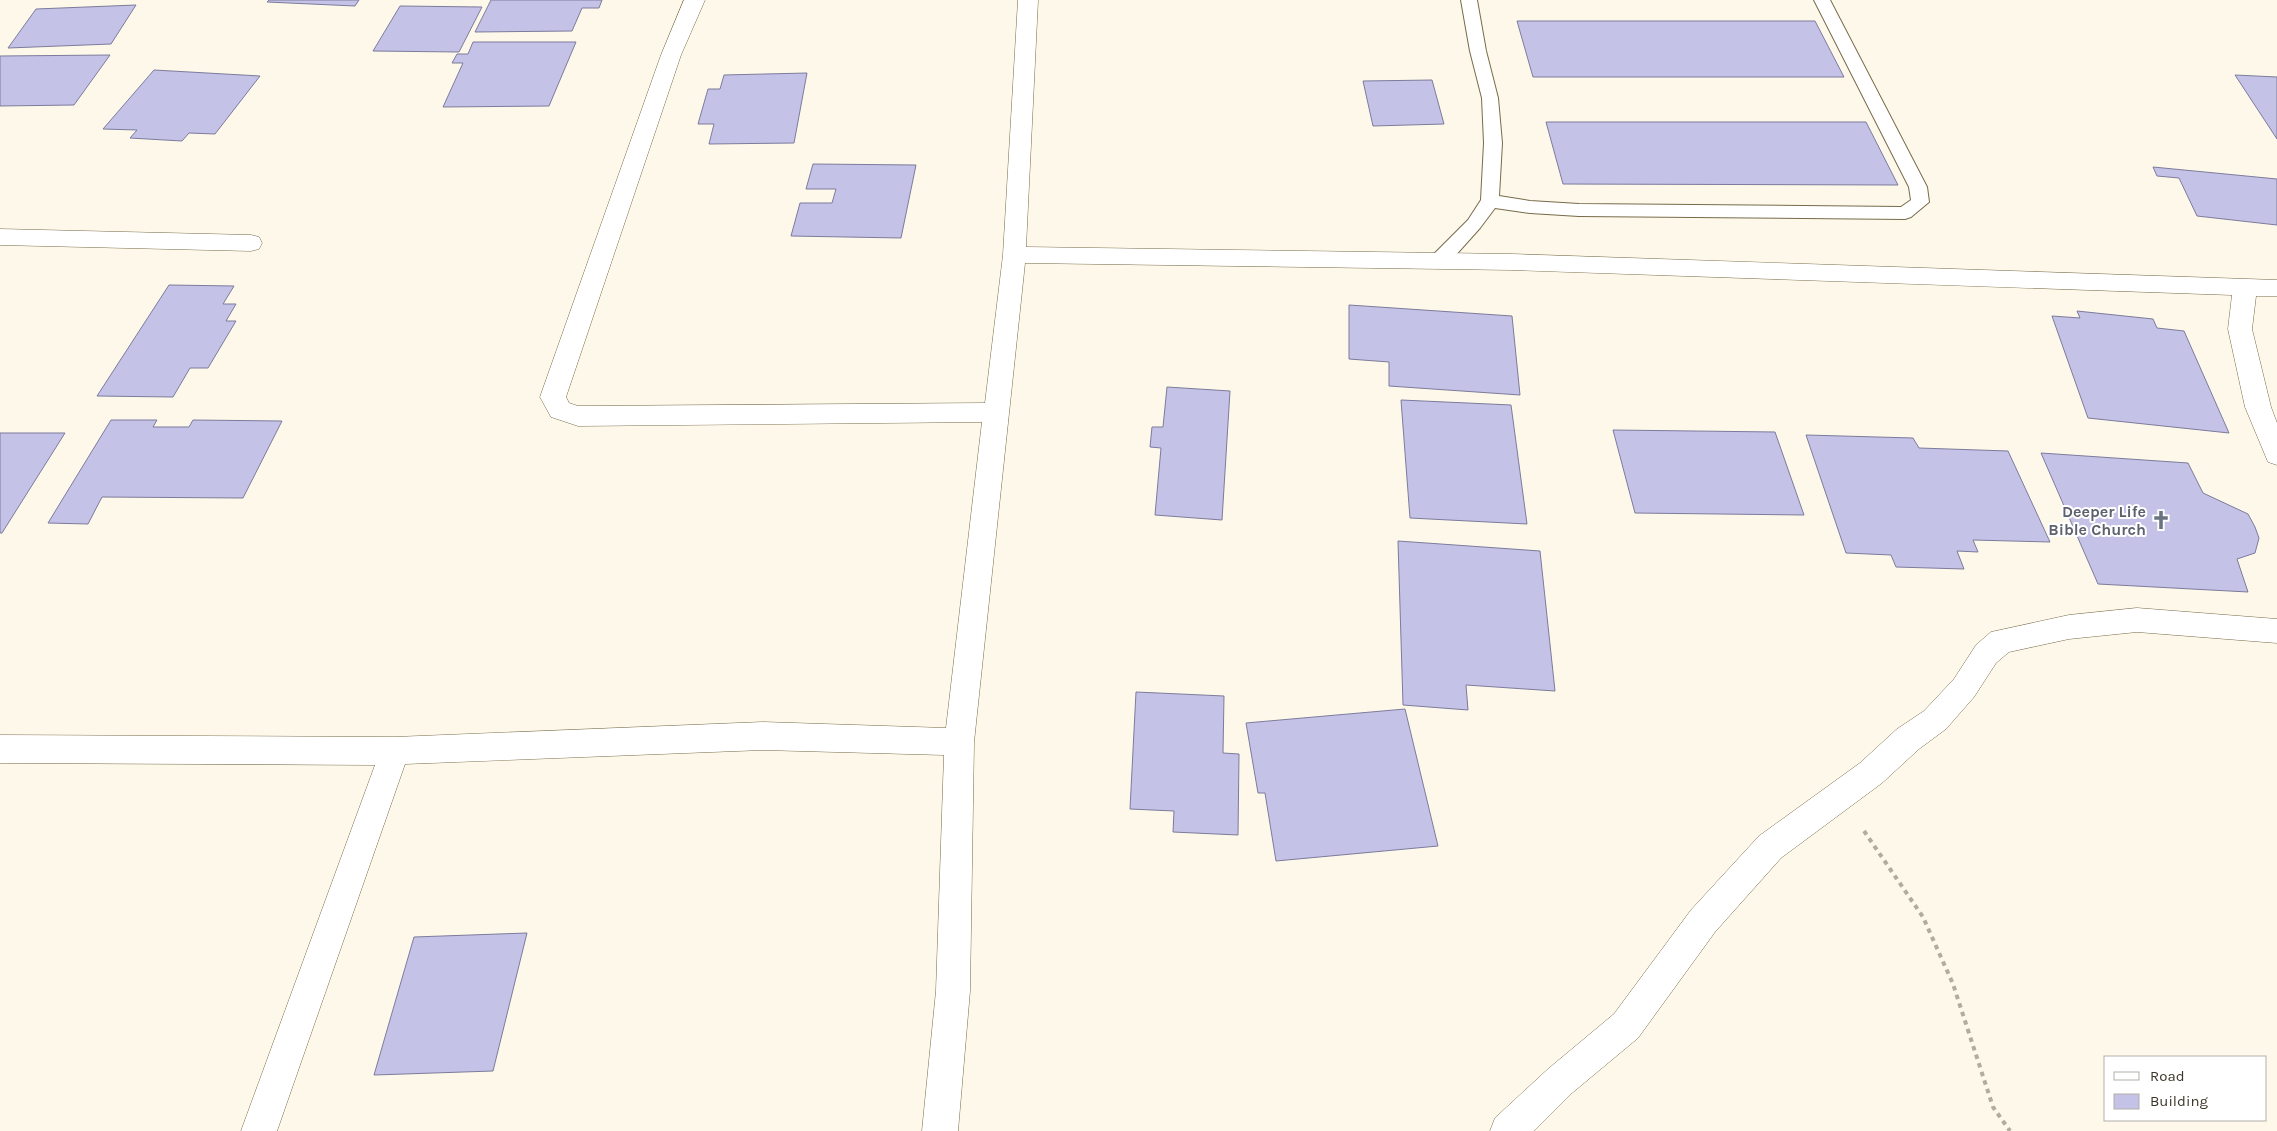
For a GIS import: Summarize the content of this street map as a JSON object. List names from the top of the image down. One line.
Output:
{"places":{"church":["Deeper Life Bible Church"]},"legend":["Road","Building"]}
